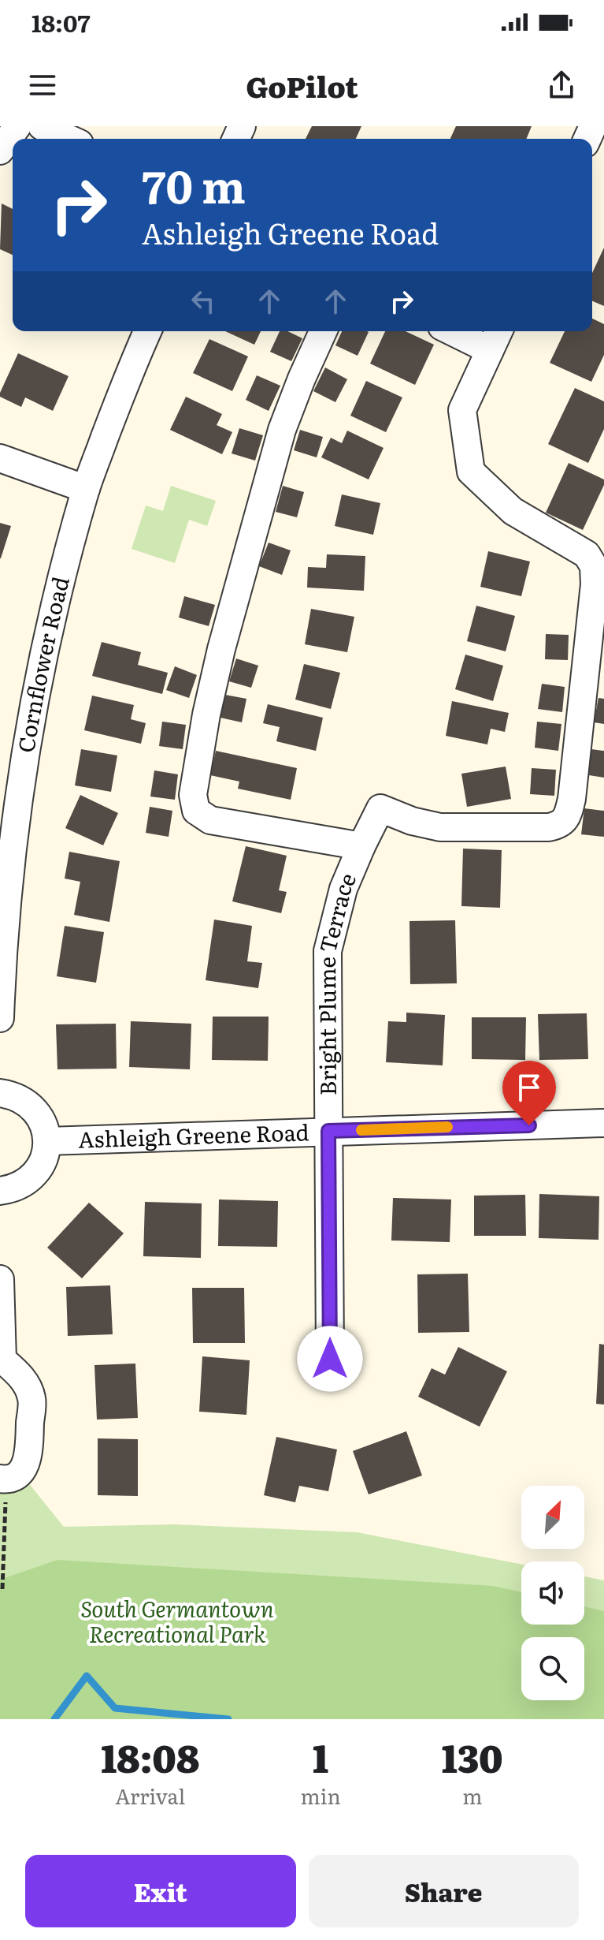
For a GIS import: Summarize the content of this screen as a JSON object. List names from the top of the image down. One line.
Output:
{"streets":{"street":["Cornflower Road","Bright Plume Terrace","Ashleigh Greene Road"]},"crossings":[["Bright Plume Terrace","Ashleigh Greene Road"]],"parks":["South Germantown Recreational Park"],"north":"top right","page":{"status":"18:07","header":"GoPilot","turn":["70 m","Ashleigh Greene Road"],"eta":["18:08","Arrival","1","min","130","m"],"buttons":["Exit","Share"]}}
